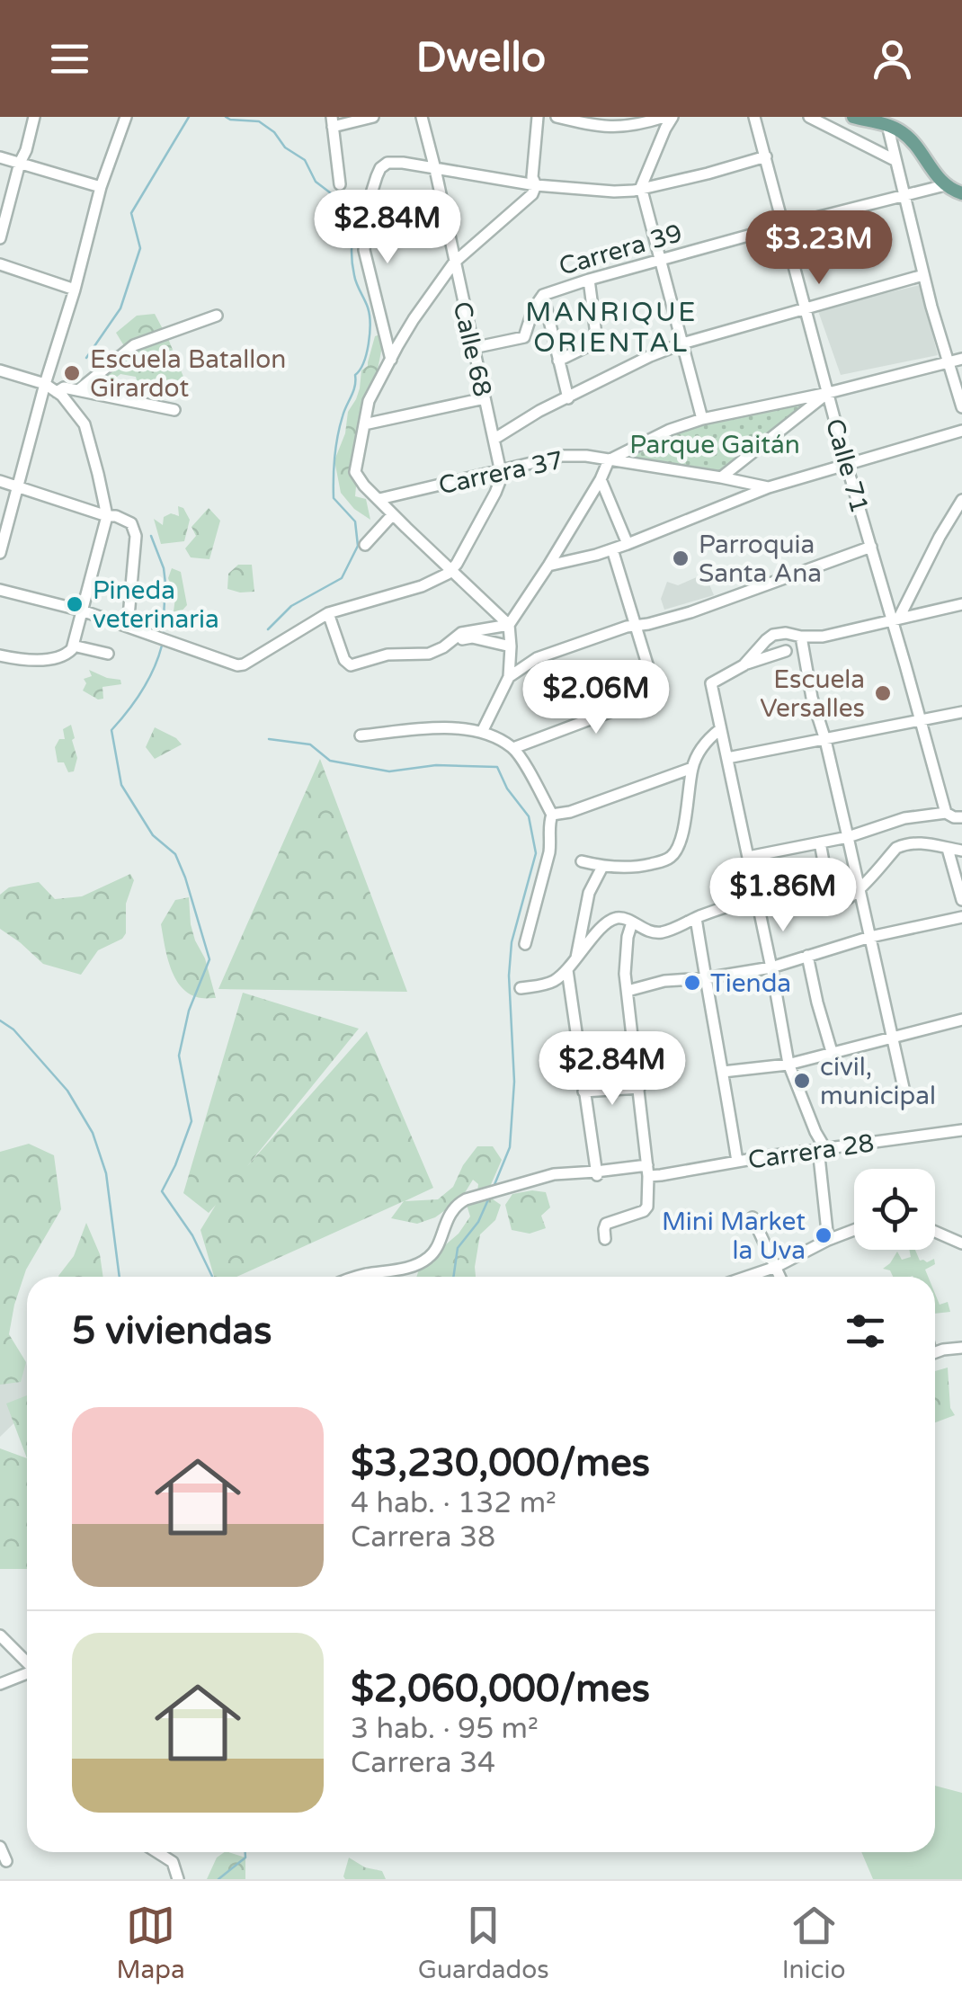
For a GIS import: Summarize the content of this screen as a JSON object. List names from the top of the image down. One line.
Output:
{"streets":{"street":["Carrera 39","Calle 68","Calle 71","Carrera 37","Carrera 28"]},"crossings":[["Carrera 39","Calle 68"],["Carrera 39","Calle 71"],["Calle 68","Carrera 37"]],"districts":["MANRIQUE ORIENTAL"],"parks":["Parque Gaitán"],"places":["Escuela Batallon Girardot","Parroquia Santa Ana","Pineda veterinaria","Escuela Versalles","Tienda","civil, municipal","Mini Market la Uva"],"page":{"header":"Dwello","price":["$2.84M","$3.23M","$2.06M","$1.86M","$2.84M"],"heading":"5 viviendas","list":[{"name":"$3,230,000/mes","note":"4 hab. · 132 m² · Carrera 38"},{"name":"$2,060,000/mes","note":"3 hab. · 95 m² · Carrera 34"}],"tabs":["Mapa","Guardados","Inicio"]}}
